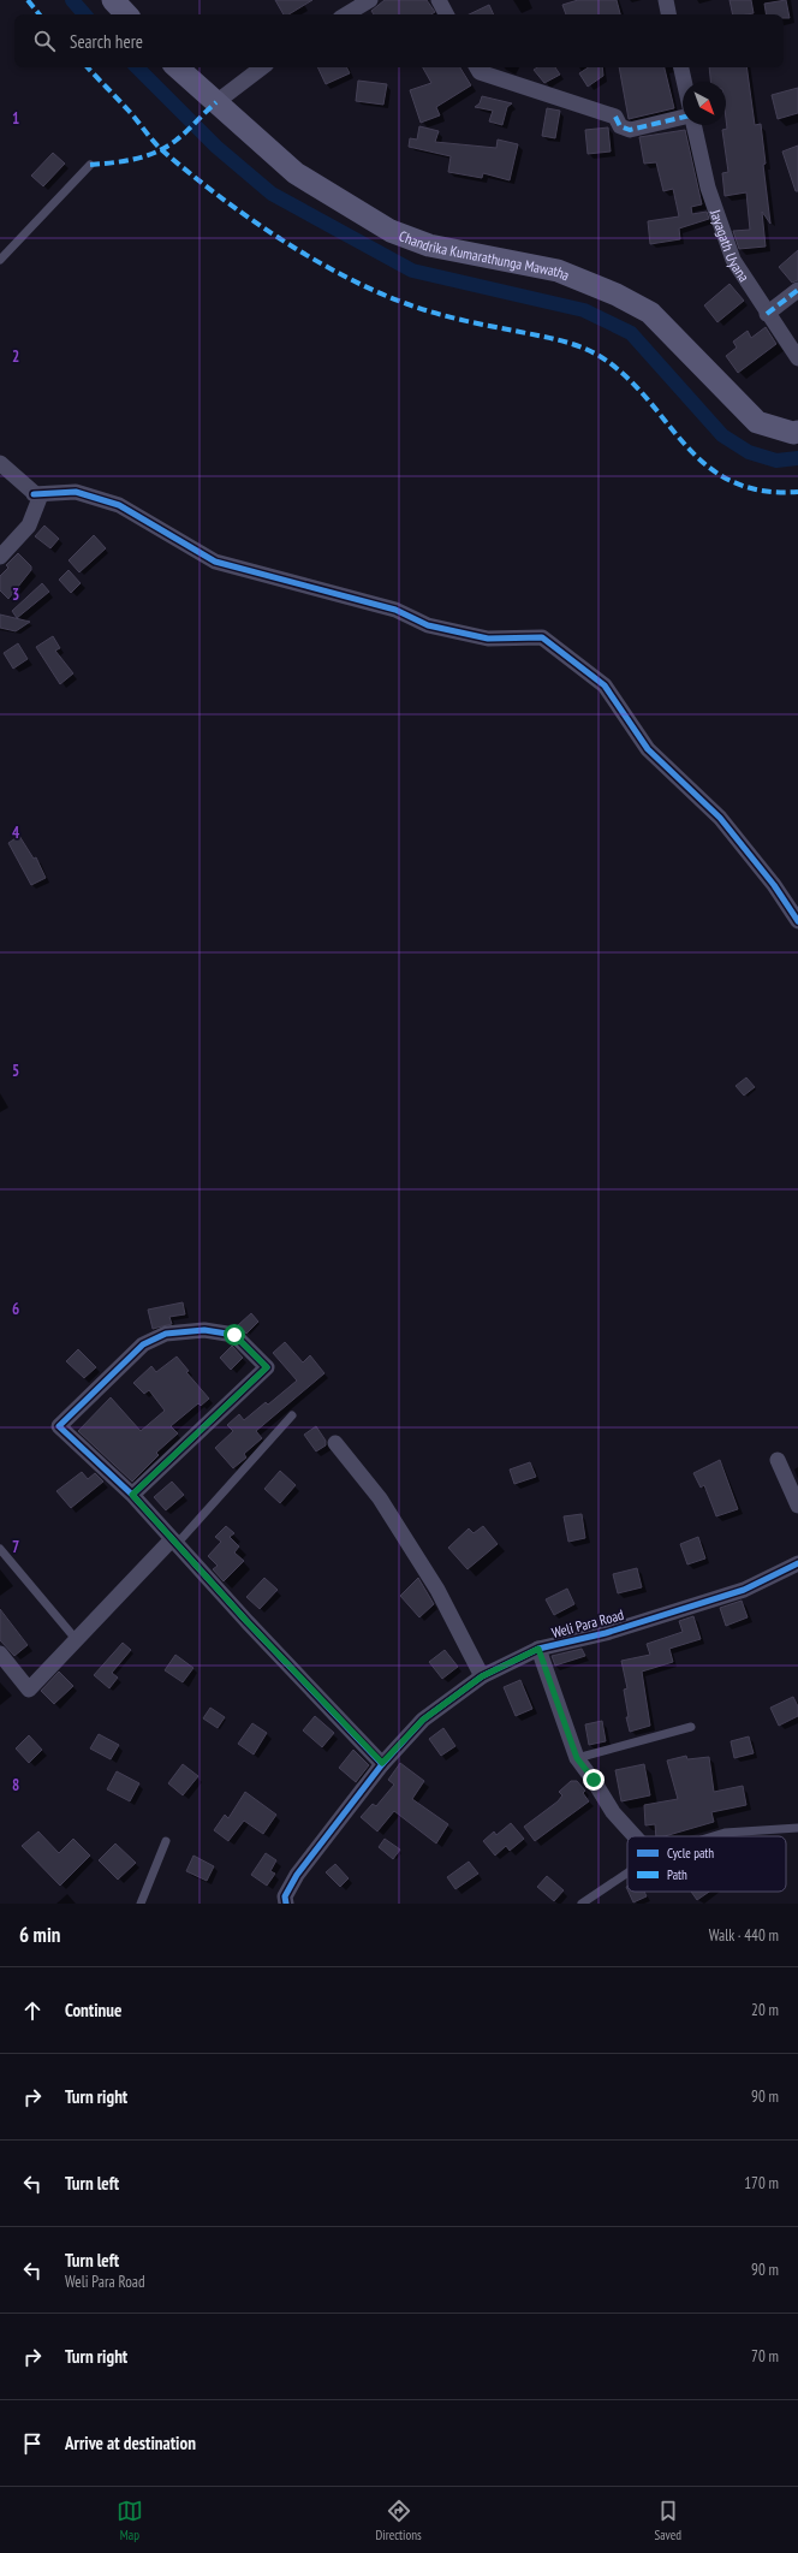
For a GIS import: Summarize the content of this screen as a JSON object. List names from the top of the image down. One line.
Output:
{"streets":{"main road":["Chandrika Kumarathunga Mawatha"],"street":["Jayagath Uyana","Weli Para Road"]},"legend":["Cycle path","Path"],"north":"bottom right","page":{"search":"Search here","heading":["6 min","Walk · 440 m"],"list":[["Continue","20 m"],["Turn right","90 m"],["Turn left","170 m"],["Turn left","Weli Para Road","90 m"],["Turn right","70 m"],"Arrive at destination"],"nav":["Map","Directions","Saved"]},"grid":{"rows":["1","2","3","4","5","6","7","8"]}}
